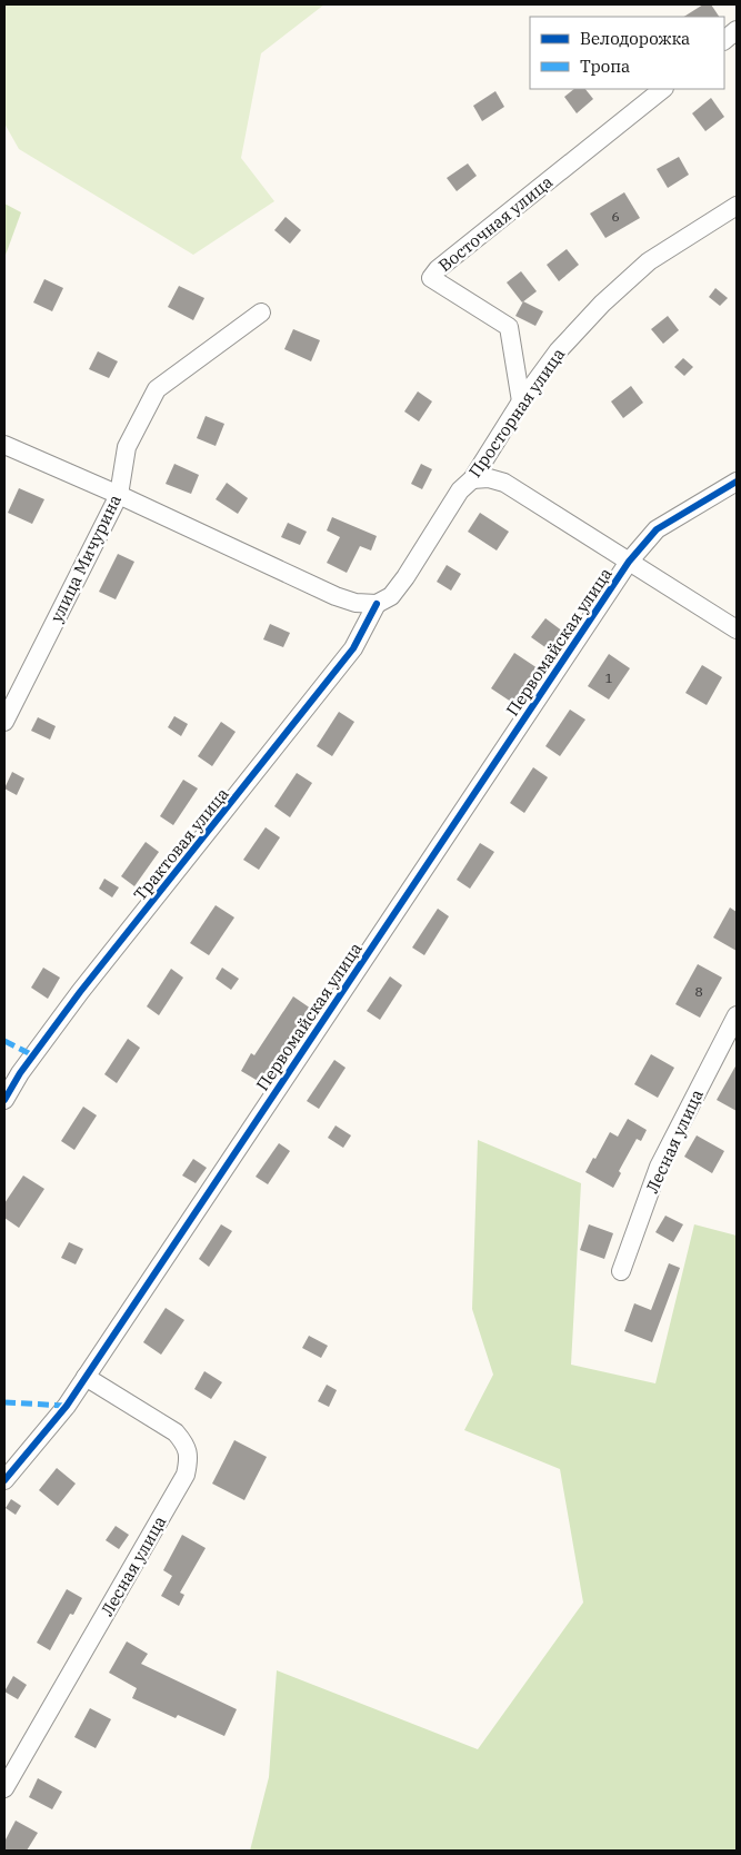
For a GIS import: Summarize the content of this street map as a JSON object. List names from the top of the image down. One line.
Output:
{"streets":{"street":["Восточная улица","Просторная улица","улица Мичурина","Первомайская улица","Трактовая улица","Лесная улица"]},"crossings":[["Восточная улица","Просторная улица"],["Просторная улица","Трактовая улица"],["Первомайская улица","Лесная улица"]],"house_numbers":["6","1","8"],"legend":["Велодорожка","Тропа"]}
